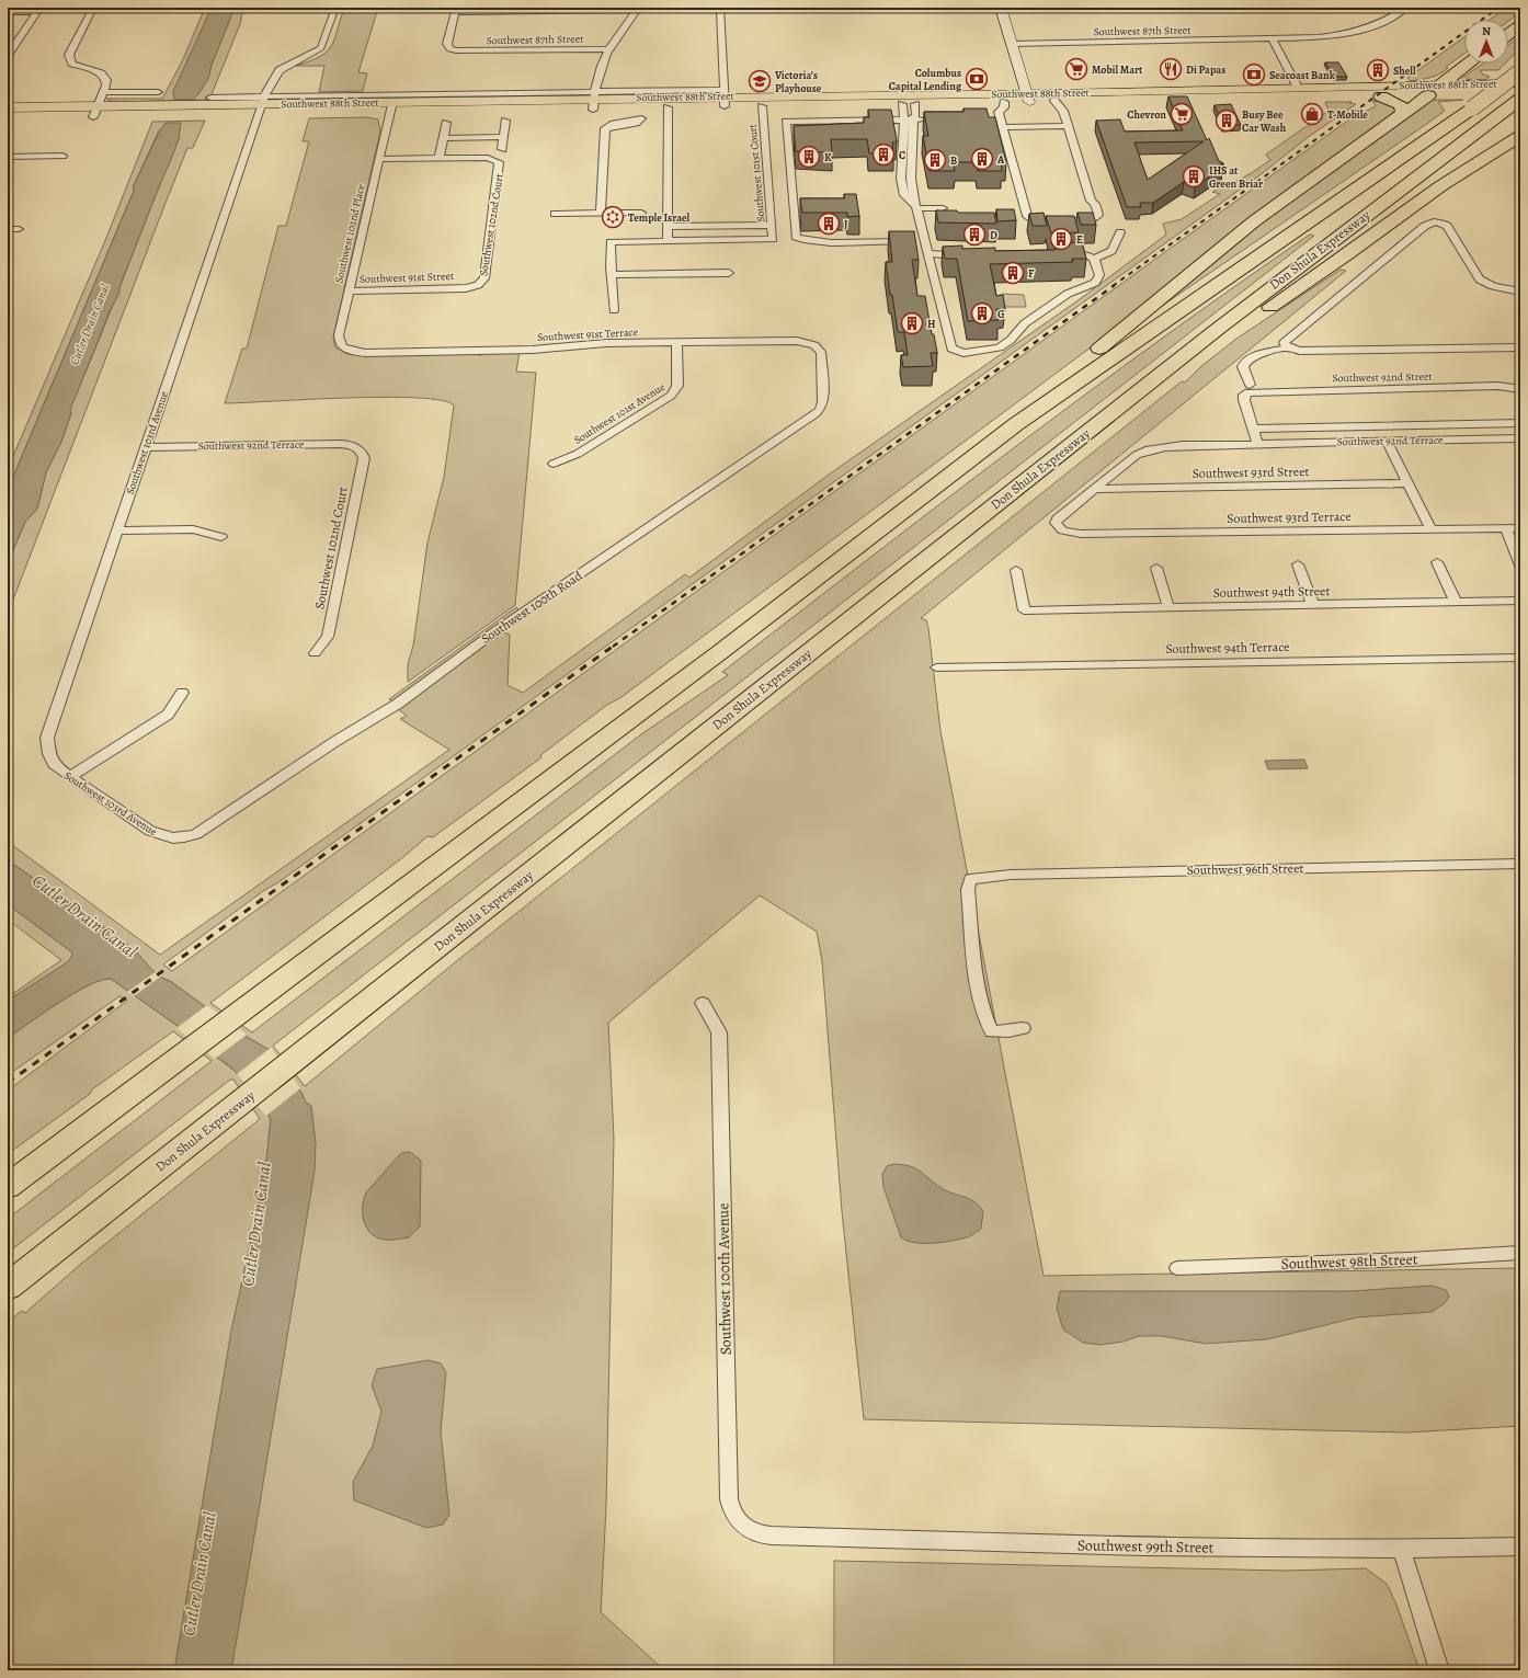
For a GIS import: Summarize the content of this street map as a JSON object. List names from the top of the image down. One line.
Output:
{"streets":{"highway":["Don Shula Expressway"],"main road":["Southwest 88th Street"],"street":["Southwest 87th Street","Southwest 101st Court","Southwest 102nd Court","Southwest 102nd Place","Southwest 91st Street","Southwest 91st Terrace","Southwest 92nd Street","Southwest 101st Avenue","Southwest 92nd Terrace","Southwest 103rd Avenue","Southwest 93rd Street","Southwest 93rd Terrace","Southwest 94th Street","Southwest 100th Road","Southwest 94th Terrace","Southwest 96th Street","Southwest 98th Street","Southwest 100th Avenue","Southwest 99th Street"]},"crossings":[["Southwest 88th Street","Southwest 101st Court"],["Southwest 88th Street","Southwest 102nd Place"],["Southwest 88th Street","Southwest 103rd Avenue"],["Southwest 102nd Court","Southwest 91st Street"],["Southwest 102nd Court","Southwest 92nd Terrace"],["Southwest 102nd Place","Southwest 91st Street"],["Southwest 102nd Place","Southwest 91st Terrace"],["Southwest 91st Terrace","Southwest 101st Avenue"],["Southwest 91st Terrace","Southwest 100th Road"],["Southwest 92nd Terrace","Southwest 103rd Avenue"],["Southwest 103rd Avenue","Southwest 100th Road"],["Southwest 93rd Street","Southwest 93rd Terrace"],["Southwest 100th Avenue","Southwest 99th Street"]],"water":["Cutler Drain Canal"],"places":{"supermarket":["Mobil Mart","Chevron"],"restaurant":["Di Papas"],"building":["Shell","Busy Bee Car Wash","C","K","A","B","IHS at Green Briar","J","D","E","F","G","H"],"bank":["Seacoast Bank","Columbus Capital Lending"],"school or university":["Victoria’s Playhouse"],"shop":["T-Mobile"],"synagogue":["Temple Israel"]},"north":"top"}
